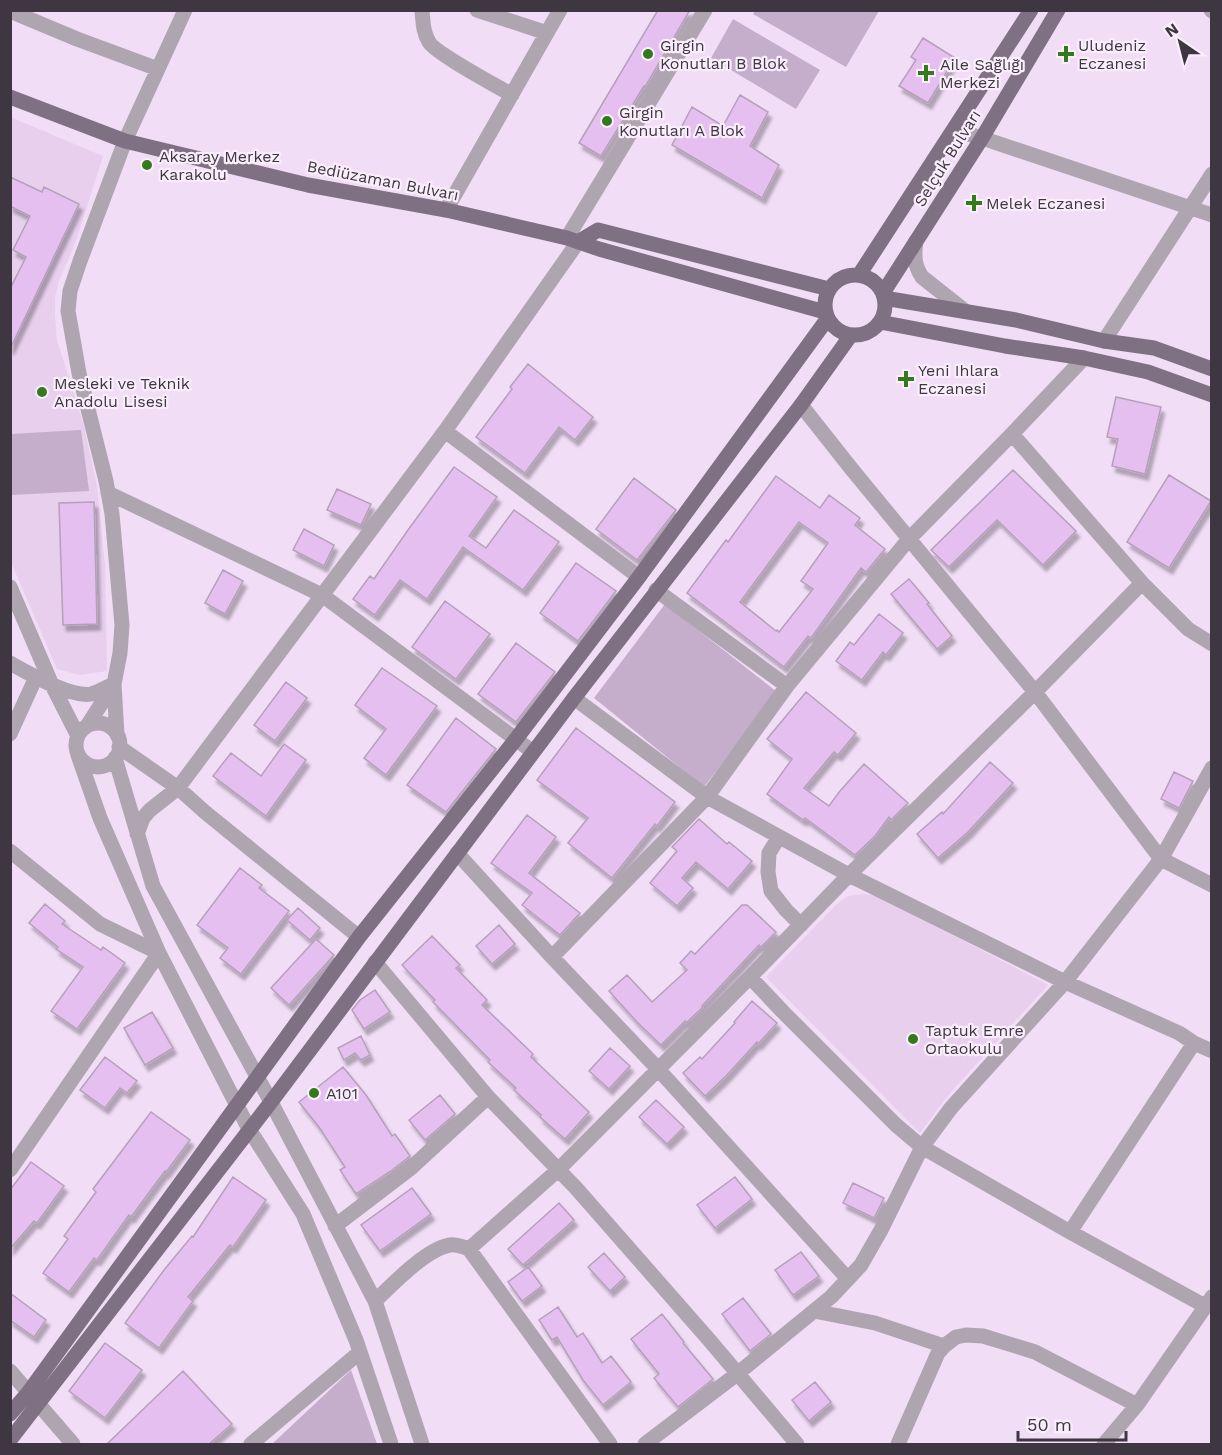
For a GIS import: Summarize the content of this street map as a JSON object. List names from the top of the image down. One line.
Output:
{"streets":{"main road":["Selçuk Bulvarı","Bediüzaman Bulvarı"]},"crossings":[["Selçuk Bulvarı","Bediüzaman Bulvarı"]],"places":{"other":["Girgin Konutları B Blok","Girgin Konutları A Blok","Aksaray Merkez Karakolu","Mesleki ve Teknik Anadolu Lisesi","Taptuk Emre Ortaokulu","A101"],"health":["Uludeniz Eczanesi","Aile Sağlığı Merkezi","Melek Eczanesi","Yeni Ihlara Eczanesi"]},"scale_bar":"50 m","north":"top left"}
